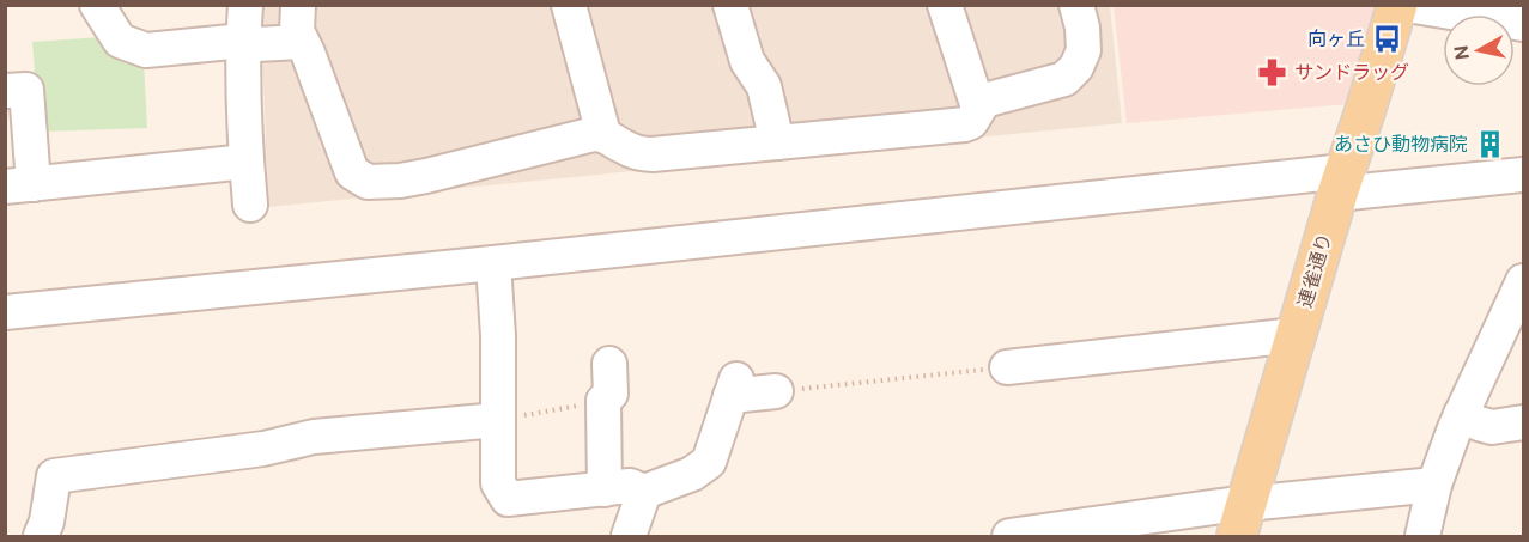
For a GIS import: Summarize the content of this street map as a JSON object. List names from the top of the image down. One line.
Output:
{"streets":{"main road":["連雀通り"]},"places":{"bus stop":["向ヶ丘"],"pharmacy":["サンドラッグ"],"building":["あさひ動物病院"]},"north":"left"}
